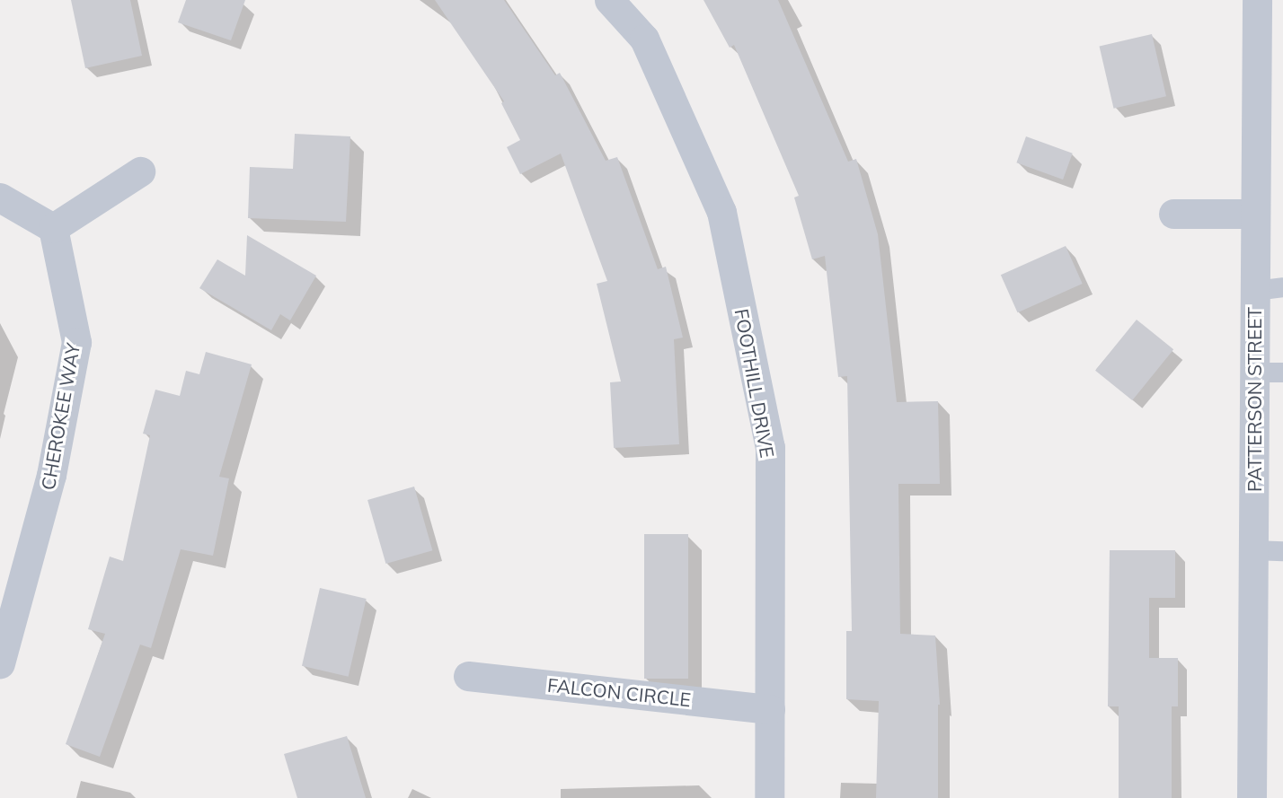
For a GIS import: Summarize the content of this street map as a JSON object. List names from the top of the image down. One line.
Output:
{"streets":{"street":["FOOTHILL DRIVE","PATTERSON STREET","CHEROKEE WAY","FALCON CIRCLE"]},"crossings":[["FOOTHILL DRIVE","FALCON CIRCLE"]]}
